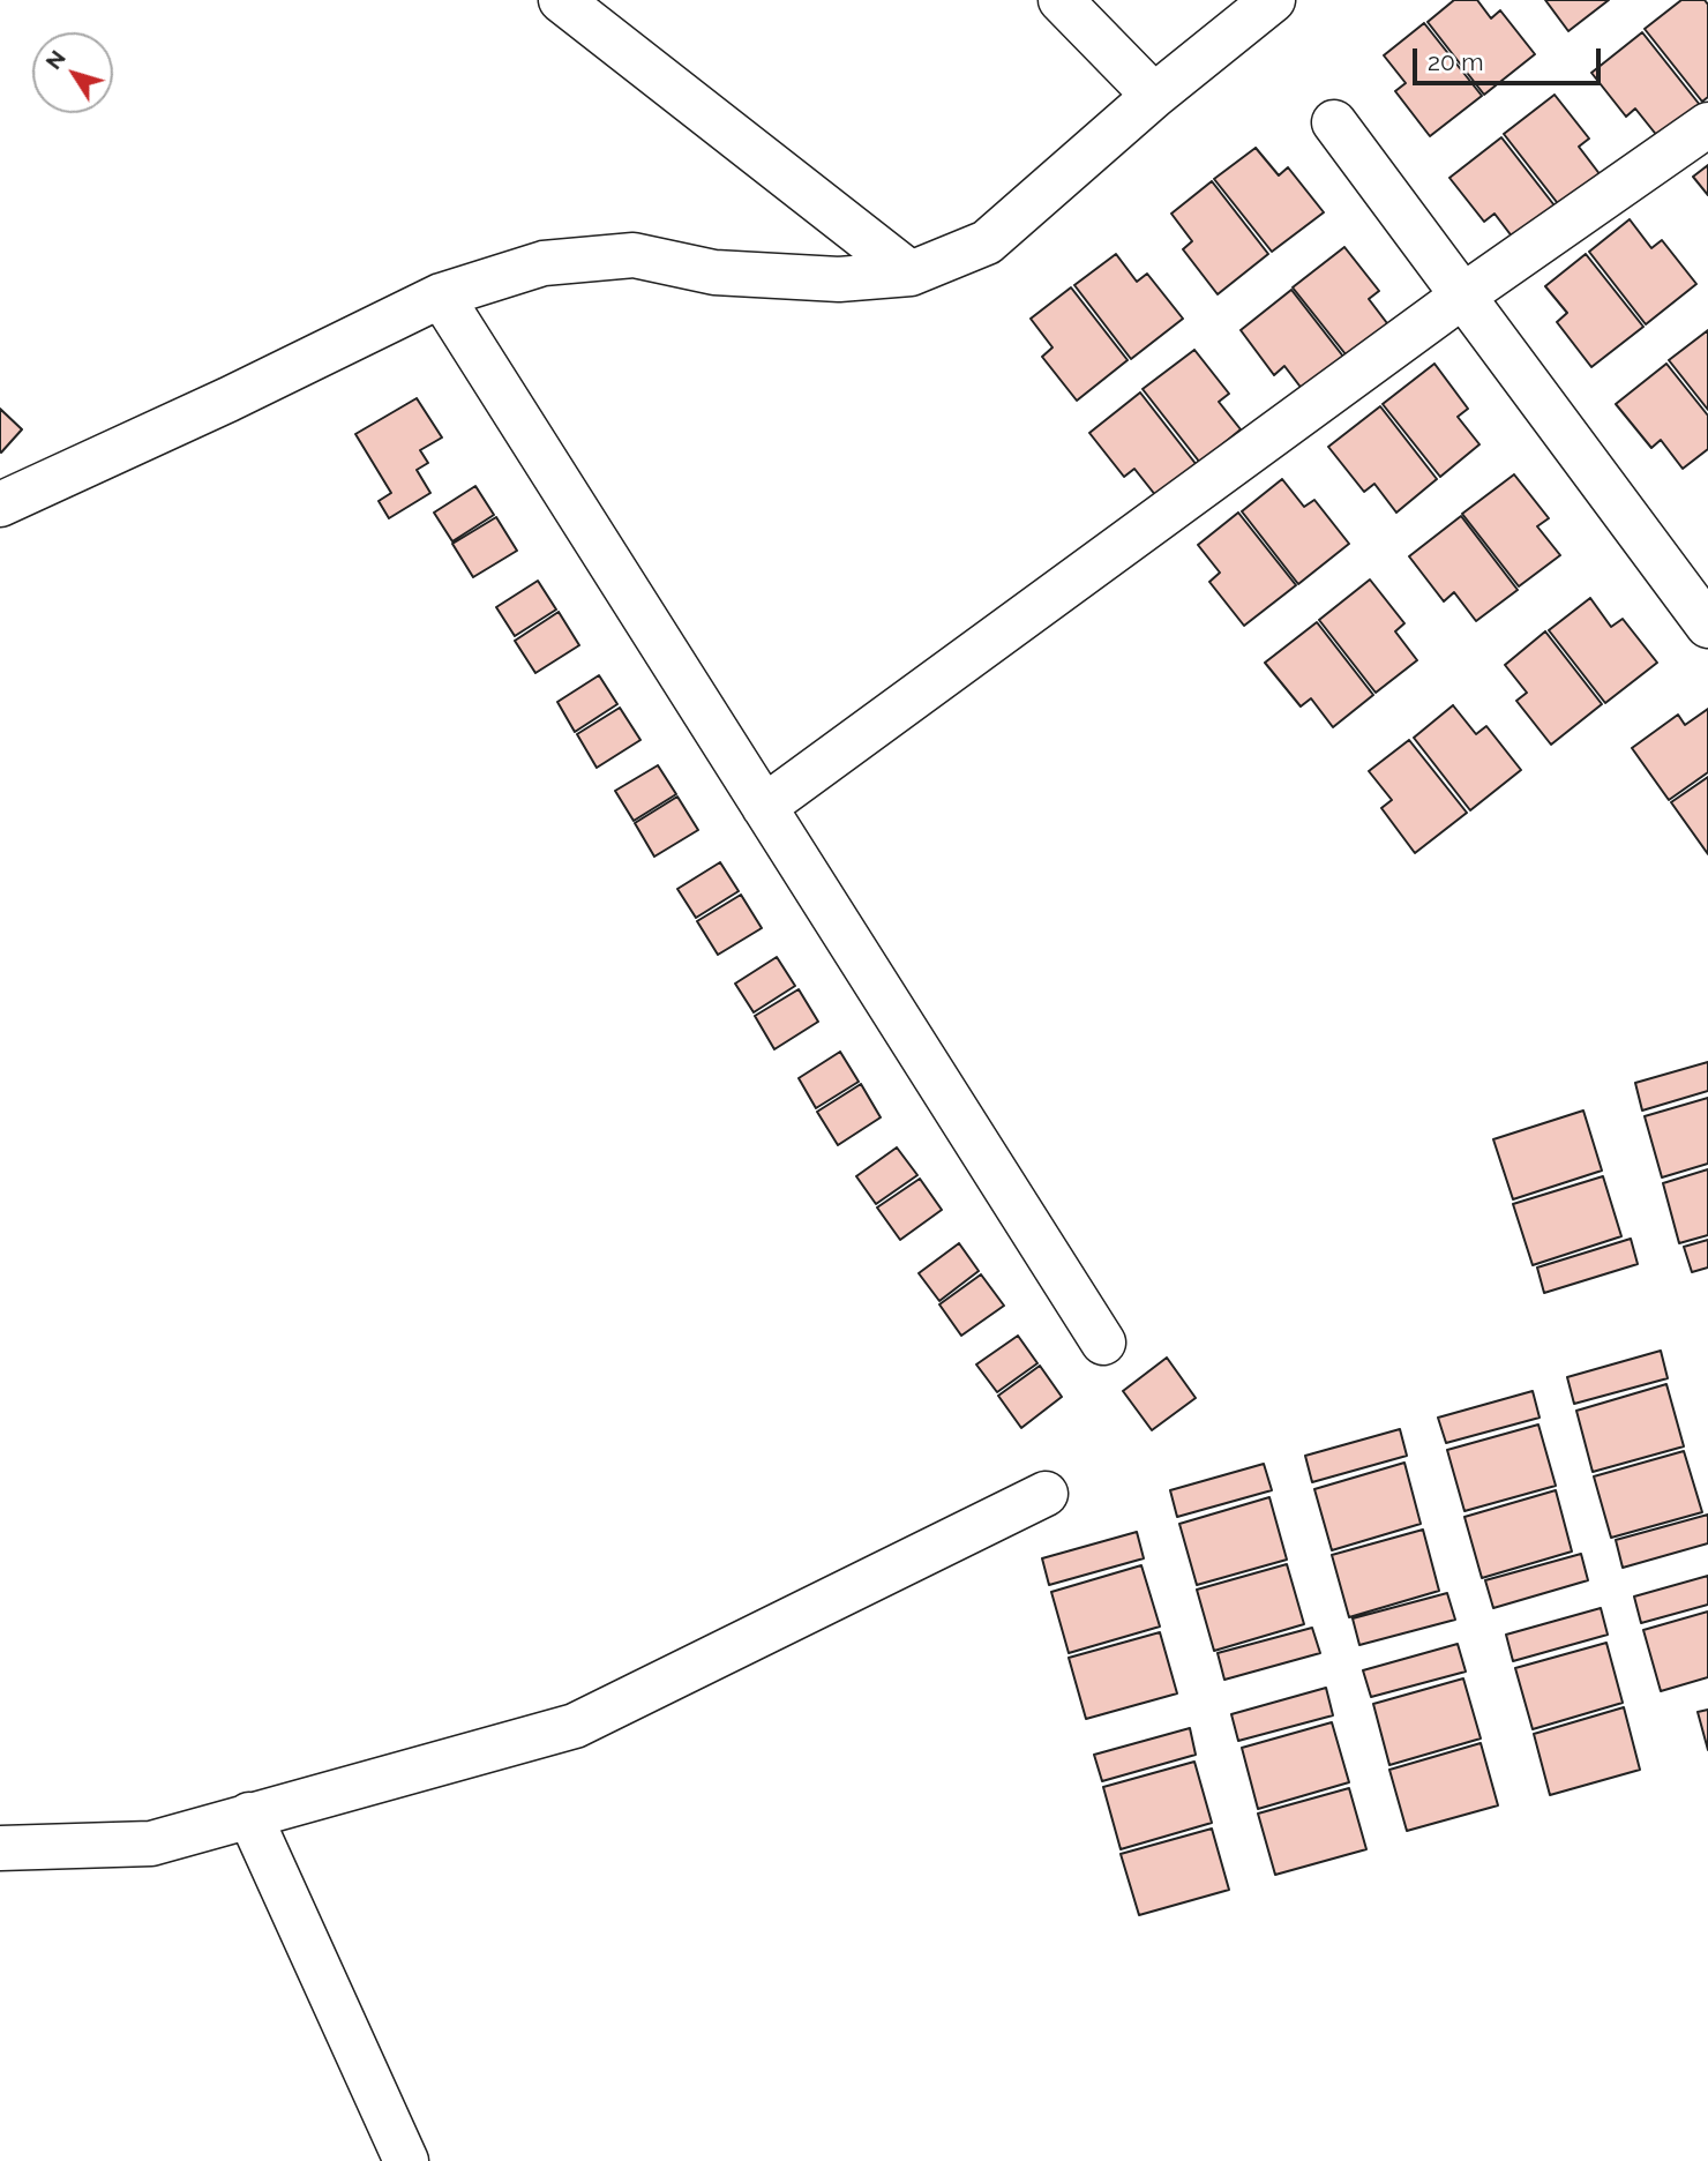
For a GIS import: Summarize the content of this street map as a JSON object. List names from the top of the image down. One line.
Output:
{"scale_bar":"20 m","north":"top left"}
